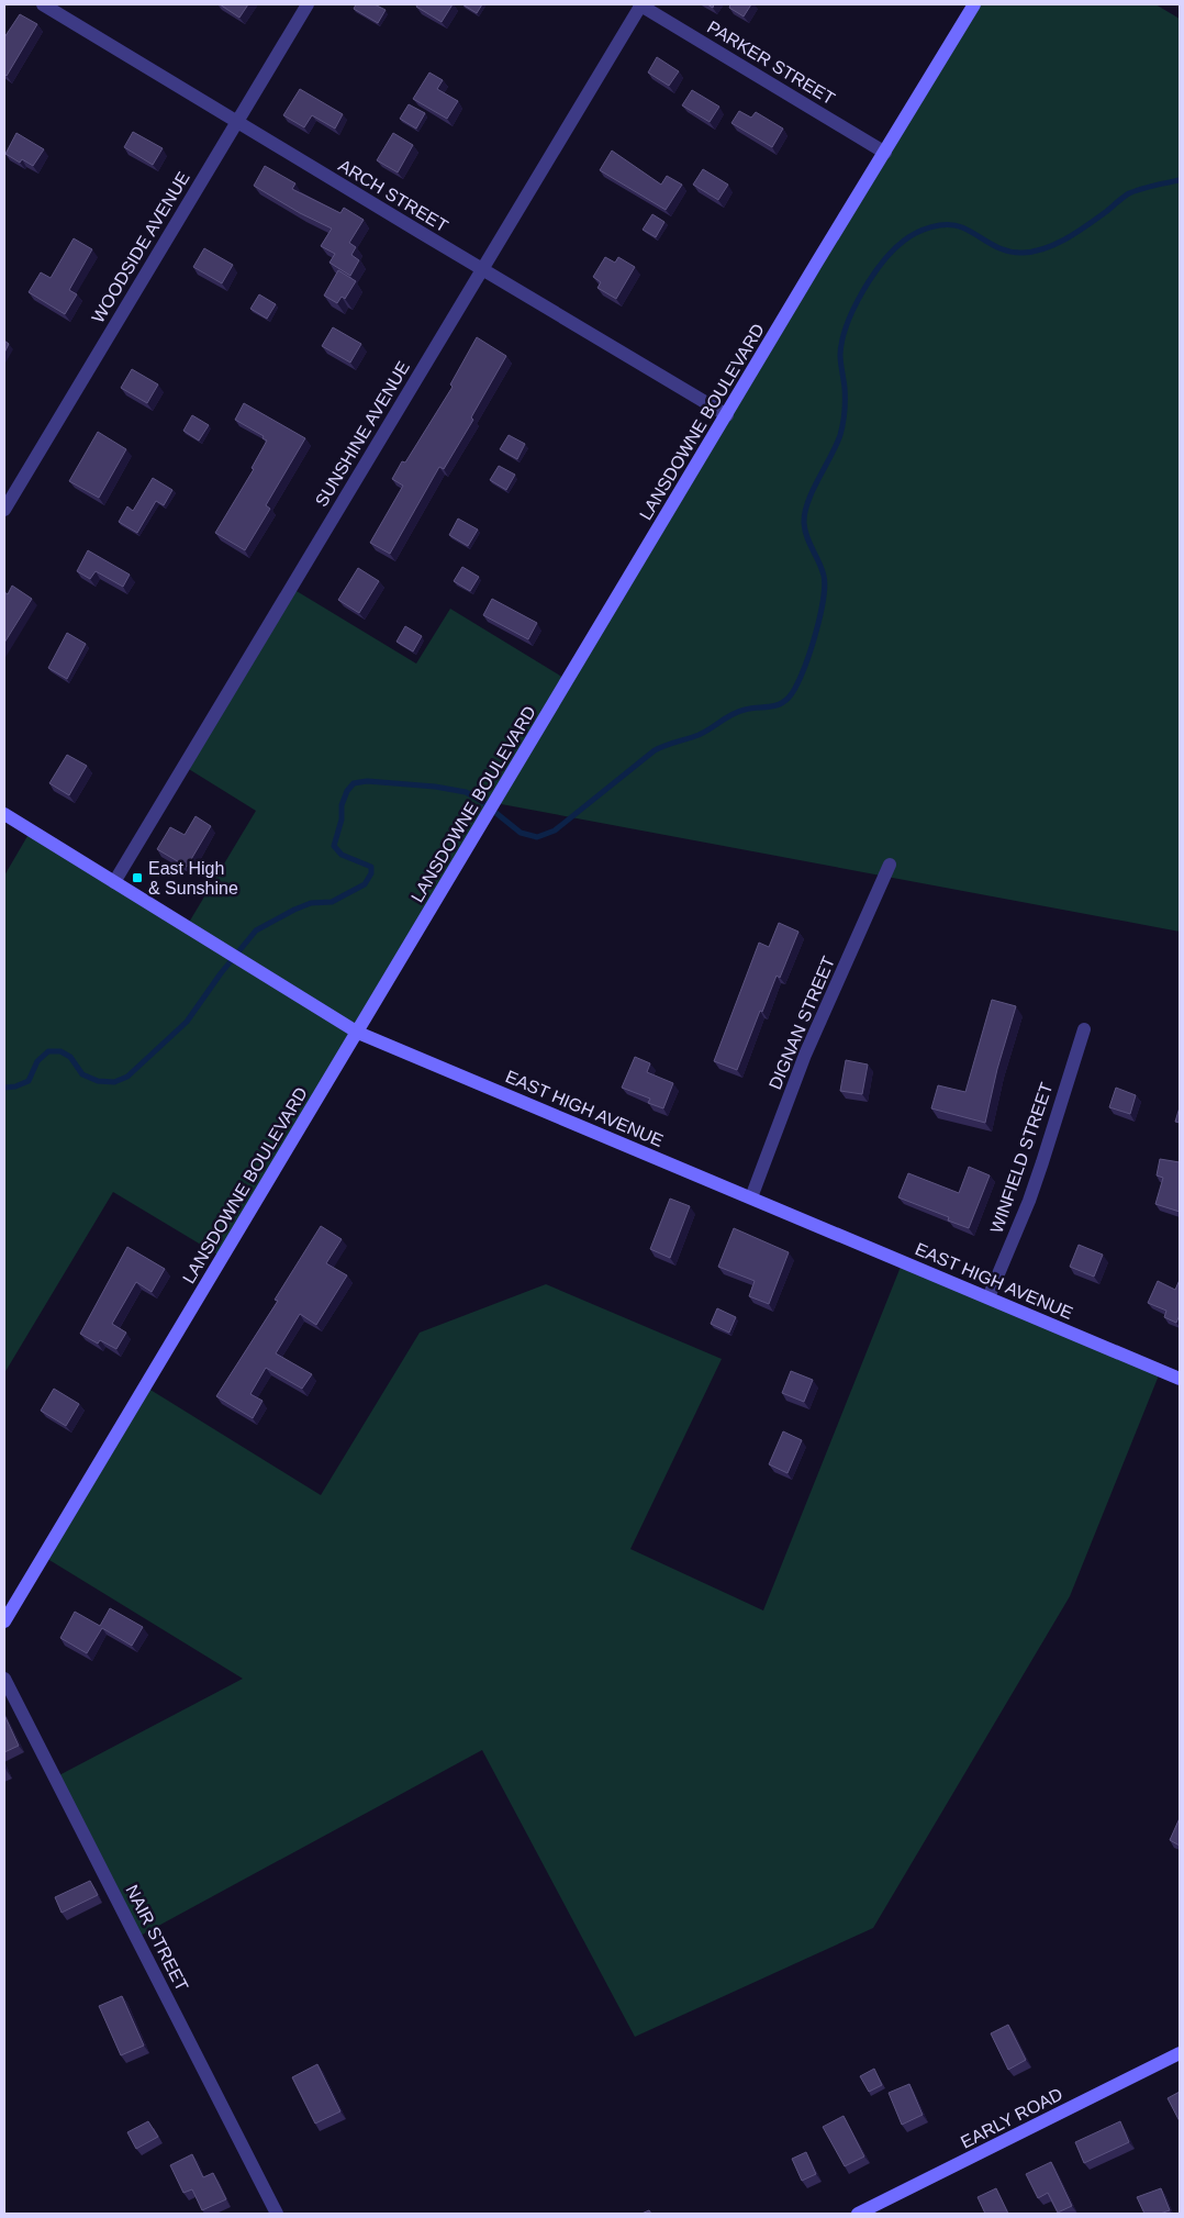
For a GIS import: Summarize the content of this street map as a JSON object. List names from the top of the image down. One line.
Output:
{"streets":{"street":["PARKER STREET","ARCH STREET","WOODSIDE AVENUE","LANSDOWNE BOULEVARD","SUNSHINE AVENUE","DIGNAN STREET","EAST HIGH AVENUE","WINFIELD STREET","NAIR STREET","EARLY ROAD"]},"crossings":[["PARKER STREET","LANSDOWNE BOULEVARD"],["PARKER STREET","SUNSHINE AVENUE"],["ARCH STREET","WOODSIDE AVENUE"],["ARCH STREET","LANSDOWNE BOULEVARD"],["ARCH STREET","SUNSHINE AVENUE"],["LANSDOWNE BOULEVARD","EAST HIGH AVENUE"],["SUNSHINE AVENUE","EAST HIGH AVENUE"],["DIGNAN STREET","EAST HIGH AVENUE"],["EAST HIGH AVENUE","WINFIELD STREET"]],"places":{"transit":["East High & Sunshine"]}}
